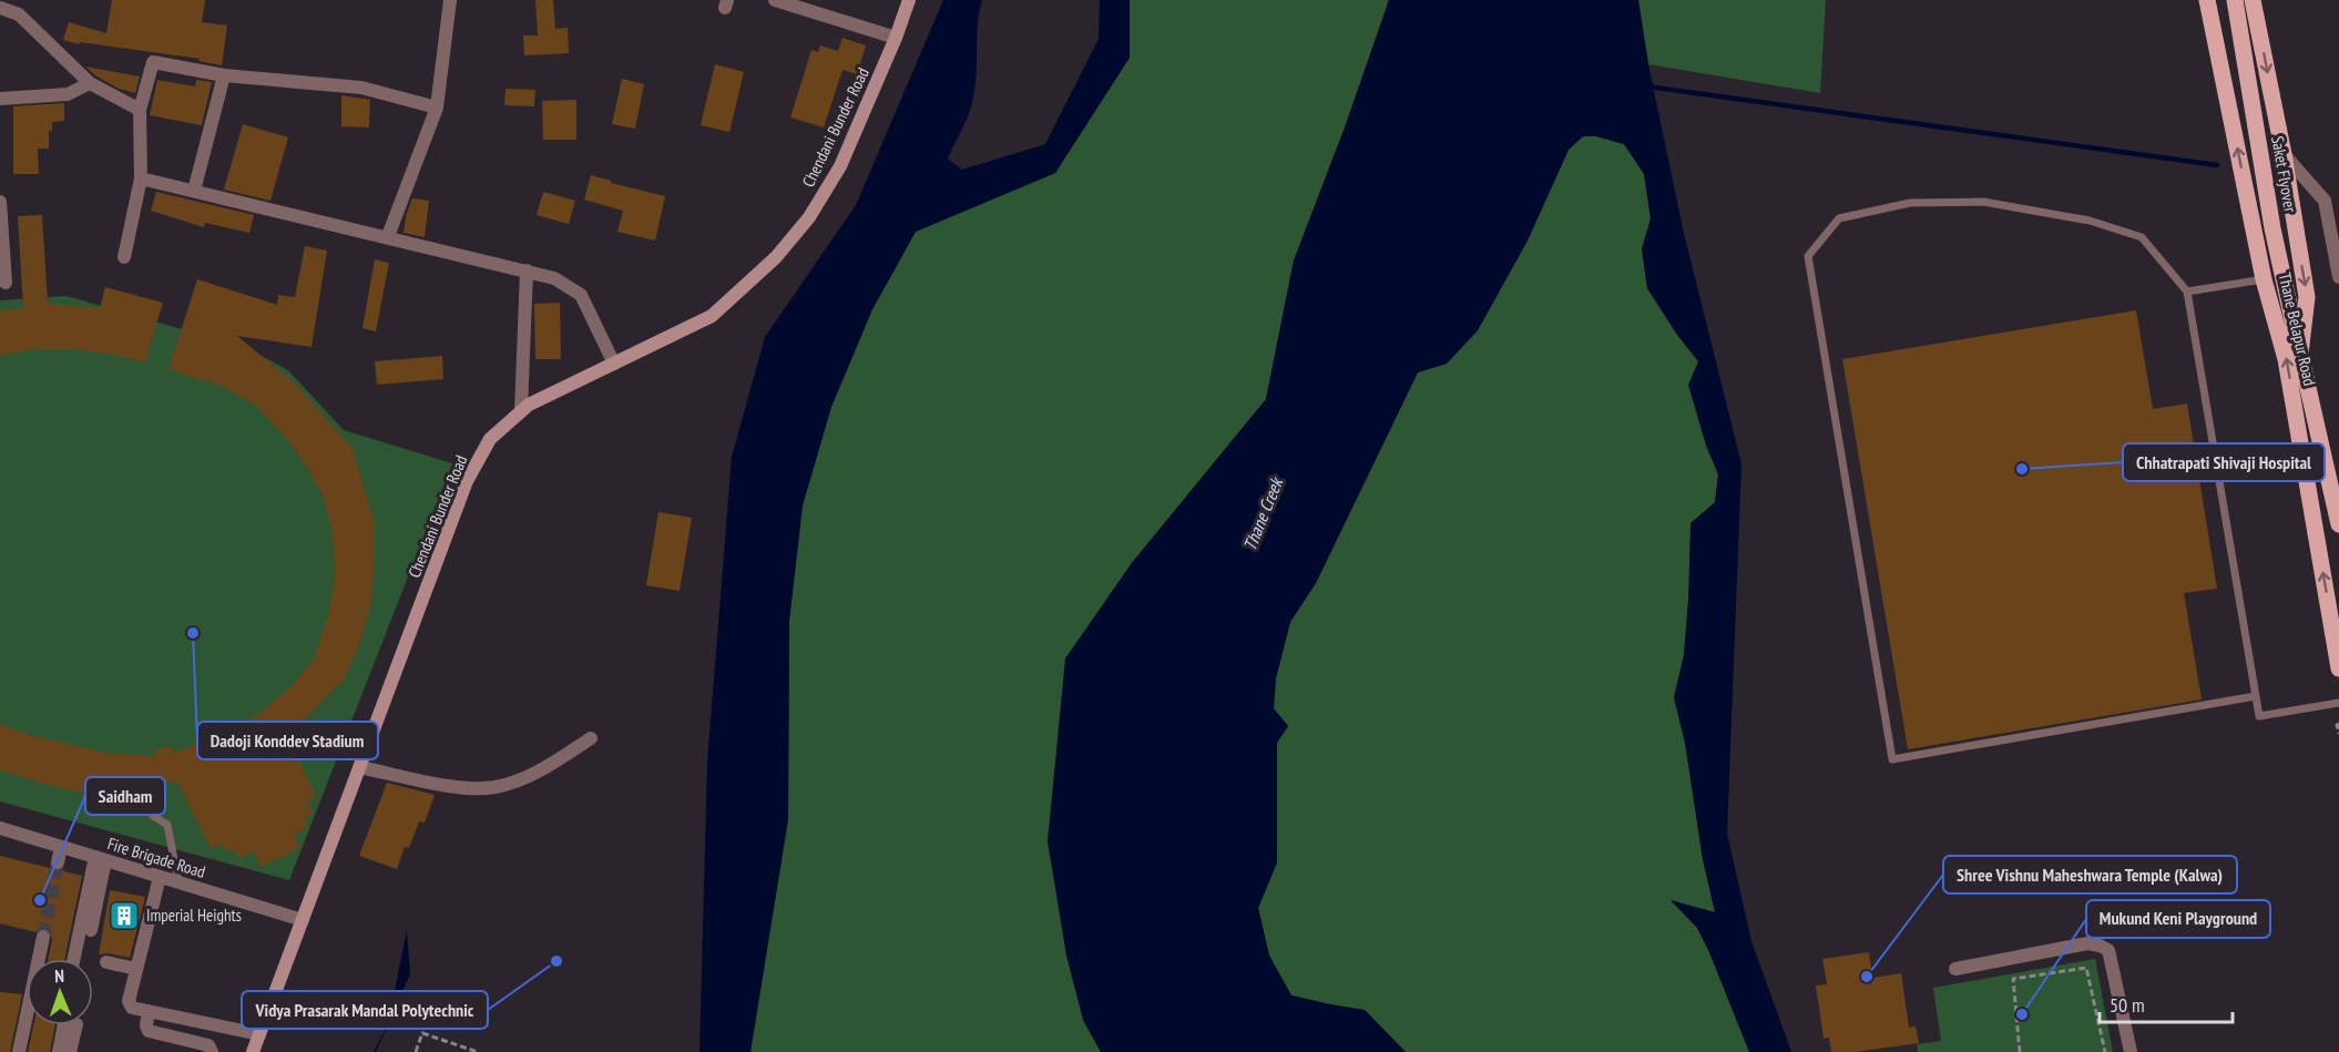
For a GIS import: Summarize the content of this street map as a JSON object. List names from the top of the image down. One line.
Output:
{"streets":{"main road":["Chendani Bunder Road","Saket Flyover","Thane Belapur Road"],"street":["Fire Brigade Road"]},"crossings":[["Chendani Bunder Road","Fire Brigade Road"],["Saket Flyover","Thane Belapur Road"]],"water":["Thane Creek"],"places":{"other":["Chhatrapati Shivaji Hospital","Dadoji Konddev Stadium","Saidham","Vidya Prasarak Mandal Polytechnic","Shree Vishnu Maheshwara Temple (Kalwa)","Mukund Keni Playground"],"building":["Imperial Heights"]},"scale_bar":"50 m","north":"top"}
